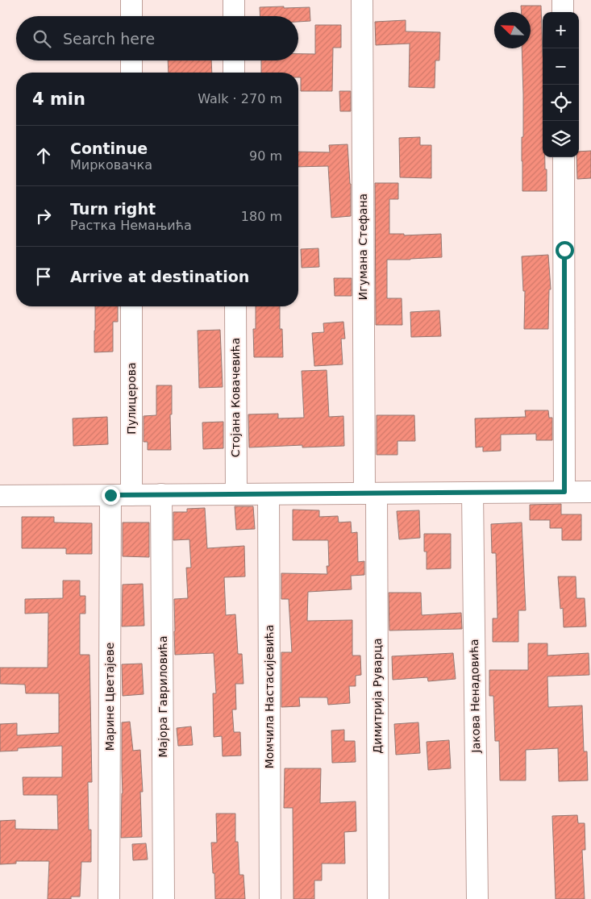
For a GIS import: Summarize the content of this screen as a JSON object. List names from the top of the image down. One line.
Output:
{"streets":{"street":["Игумана Стефана","Стојана Ковачевића","Пулицерова","Димитрија Руварца","Јакова Ненадовића","Марине Цветајеве","Мајора Гавриловића","Момчила Настасијевића"]},"crossings":[["Игумана Стефана","Димитрија Руварца"]],"north":"top left","page":{"map_buttons":["+","−"],"search":"Search here","heading":["4 min","Walk · 270 m"],"list":[["Continue","Мирковачка","90 m"],["Turn right","Растка Немањића","180 m"],"Arrive at destination"]}}
